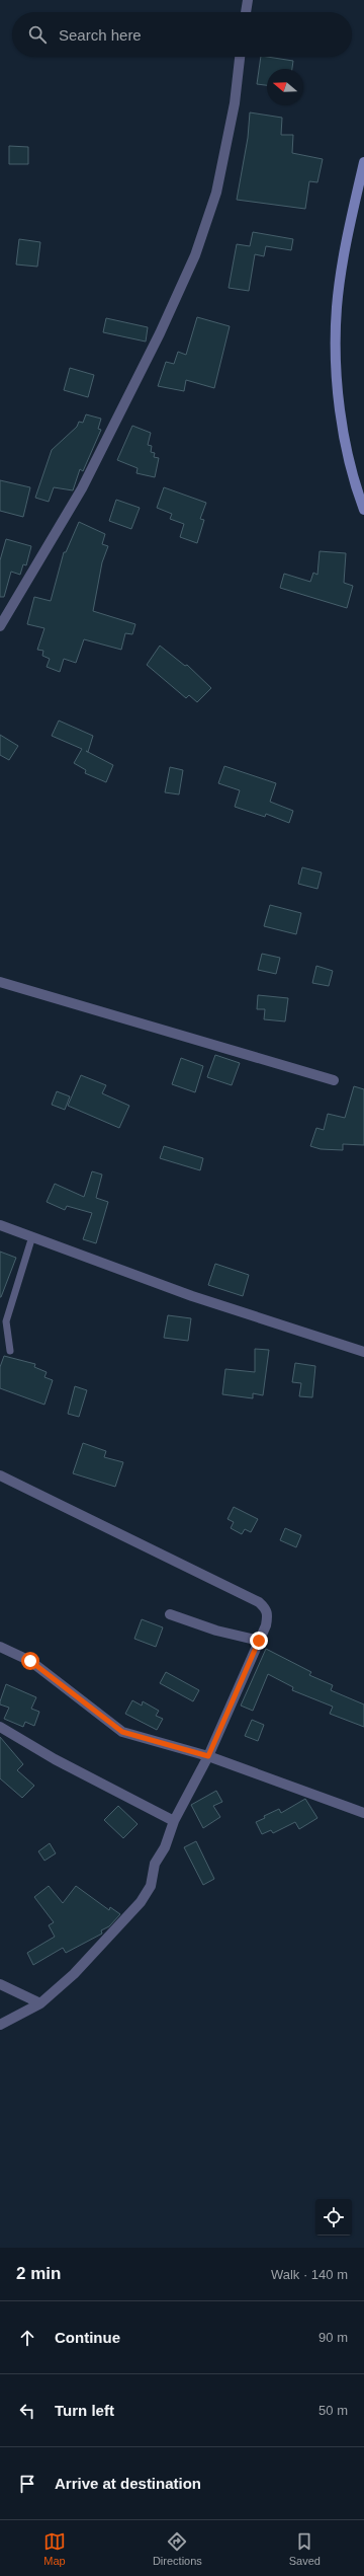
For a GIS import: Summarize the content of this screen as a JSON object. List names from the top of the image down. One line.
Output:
{"north":"left","page":{"search":"Search here","heading":["2 min","Walk · 140 m"],"list":[["Continue","90 m"],["Turn left","50 m"],"Arrive at destination"],"nav":["Map","Directions","Saved"]}}
